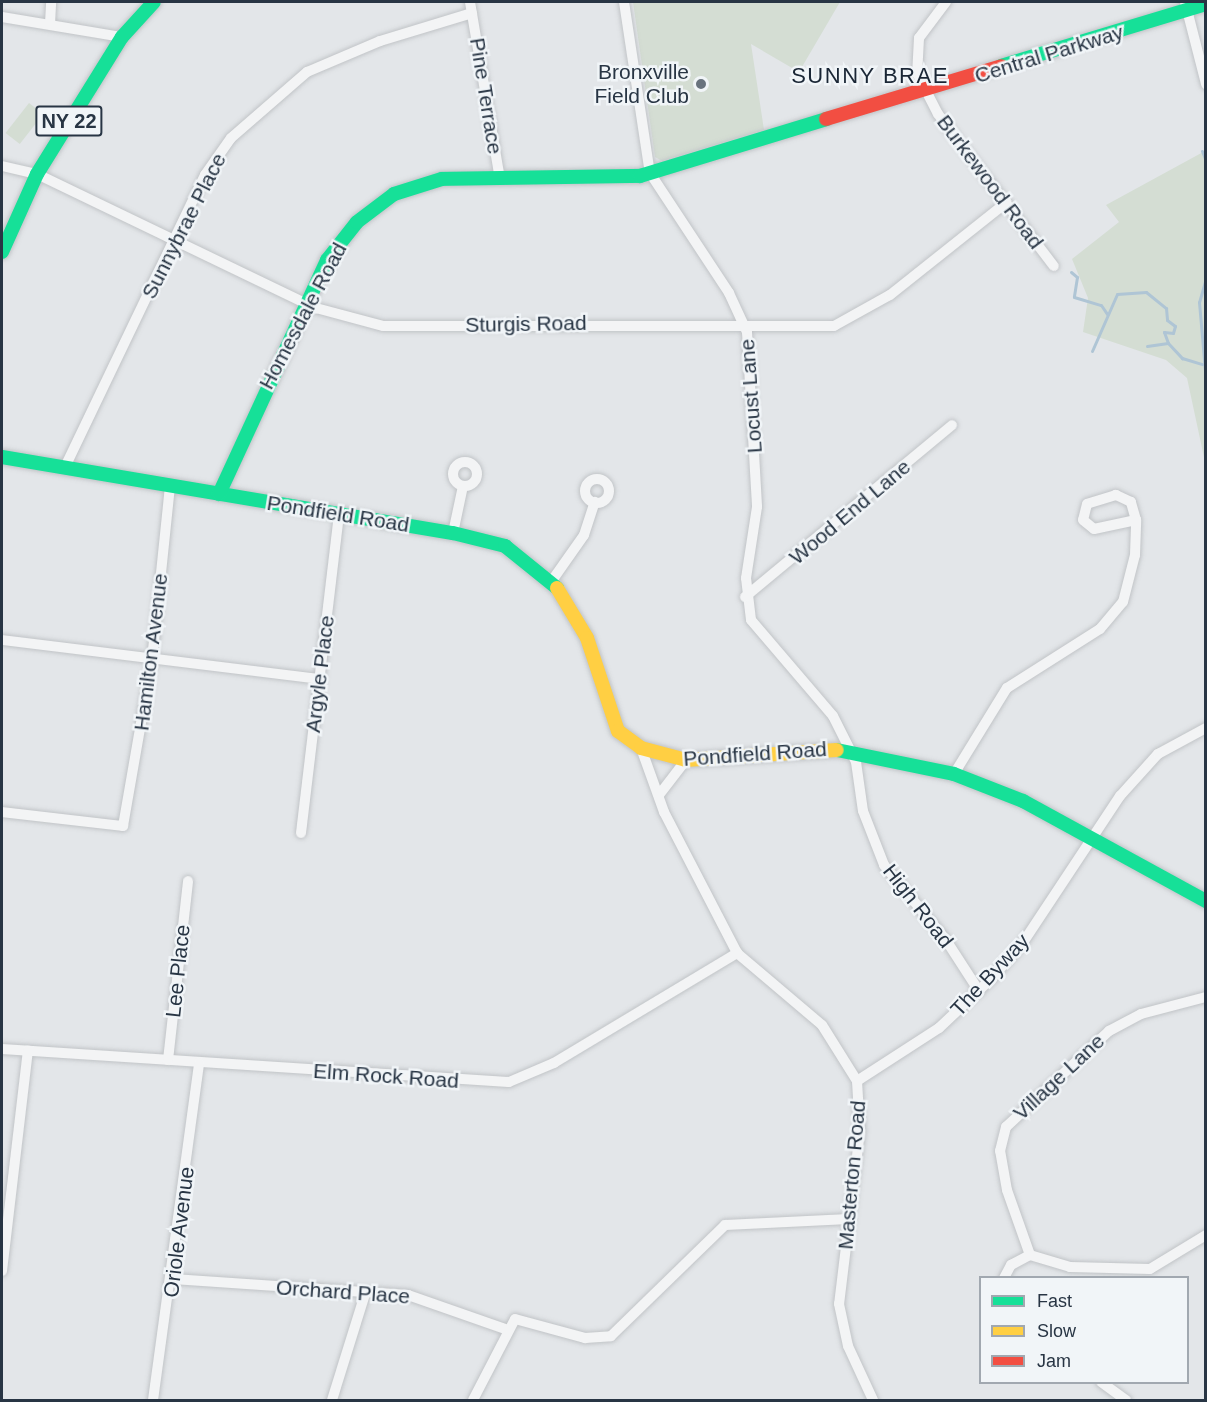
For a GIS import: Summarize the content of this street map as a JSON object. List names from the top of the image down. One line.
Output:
{"streets":{"street":["Central Parkway","Pine Terrace","NY 22","Burkewood Road","Sunnybrae Place","Homesdale Road","Sturgis Road","Locust Lane","Wood End Lane","Pondfield Road","Hamilton Avenue","Argyle Place","High Road","Lee Place","The Byway","Elm Rock Road","Village Lane","Masterton Road","Oriole Avenue","Orchard Place"]},"crossings":[["Central Parkway","Burkewood Road"],["Central Parkway","Homesdale Road"],["Central Parkway","Locust Lane"],["Pine Terrace","Sunnybrae Place"],["Pine Terrace","Homesdale Road"],["NY 22","Sturgis Road"],["Burkewood Road","Sturgis Road"],["Sunnybrae Place","Sturgis Road"],["Sunnybrae Place","Pondfield Road"],["Homesdale Road","Sturgis Road"],["Homesdale Road","Locust Lane"],["Homesdale Road","Pondfield Road"],["Sturgis Road","Locust Lane"],["Locust Lane","Wood End Lane"],["Locust Lane","Pondfield Road"],["Locust Lane","High Road"],["Pondfield Road","Hamilton Avenue"],["Pondfield Road","Argyle Place"],["Pondfield Road","High Road"],["Pondfield Road","The Byway"],["Pondfield Road","Masterton Road"],["High Road","The Byway"],["Lee Place","Elm Rock Road"],["The Byway","Masterton Road"],["Elm Rock Road","Masterton Road"],["Elm Rock Road","Oriole Avenue"],["Oriole Avenue","Orchard Place"]],"districts":["SUNNY BRAE"],"places":["Bronxville Field Club"],"legend":["Fast","Slow","Jam"]}
